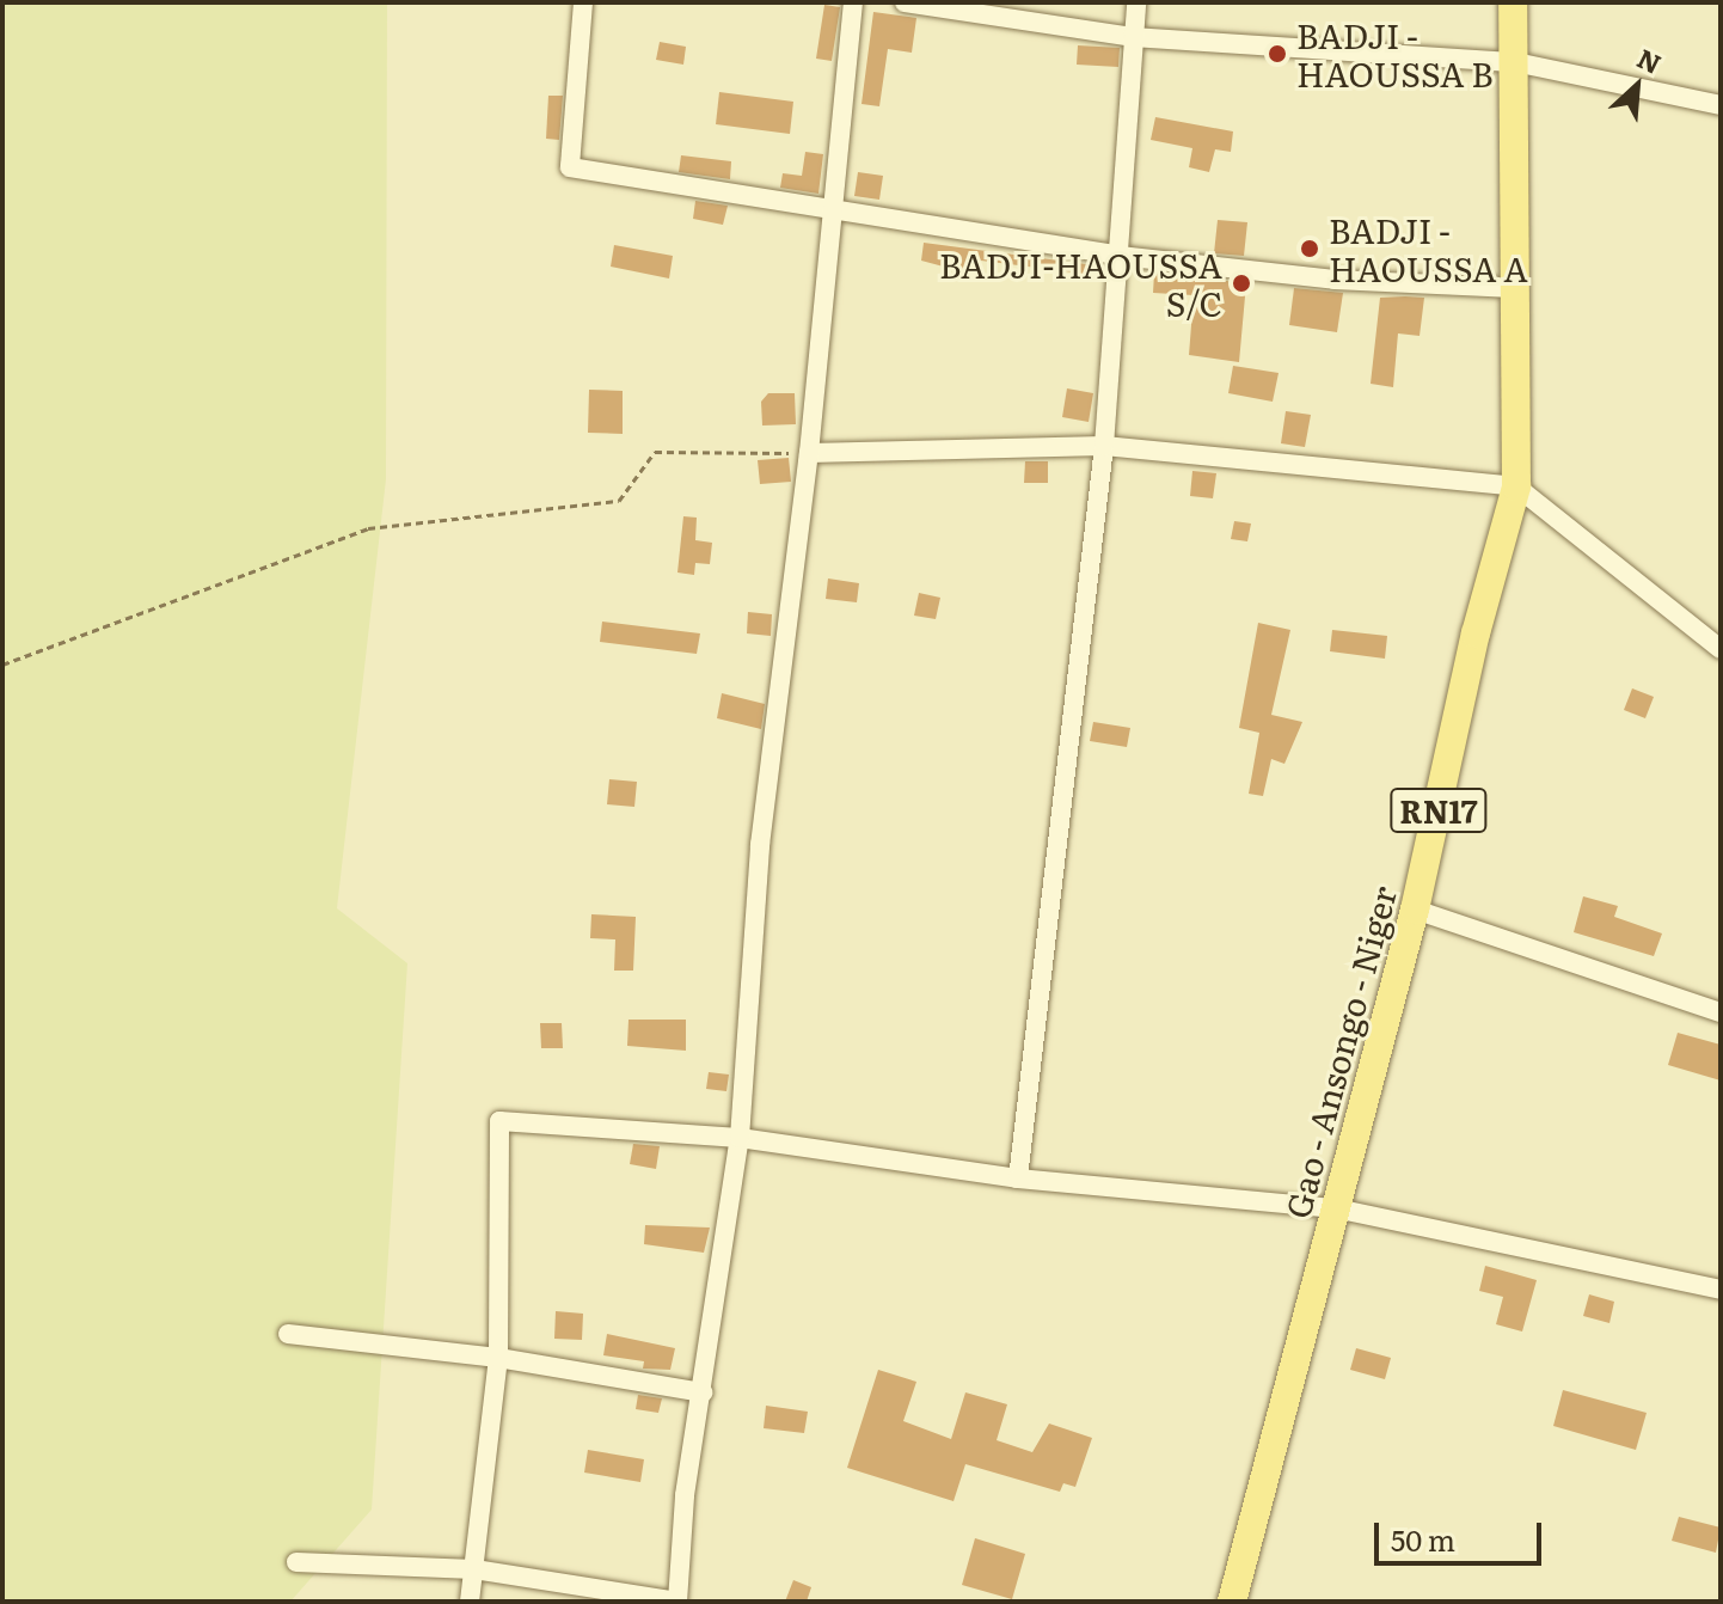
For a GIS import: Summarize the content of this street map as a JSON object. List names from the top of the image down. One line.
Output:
{"streets":{"main road":["RN17","Gao - Ansongo - Niger"]},"places":["BADJI - HAOUSSA B","BADJI - HAOUSSA A","BADJI-HAOUSSA S/C"],"scale_bar":"50 m","north":"top right"}
